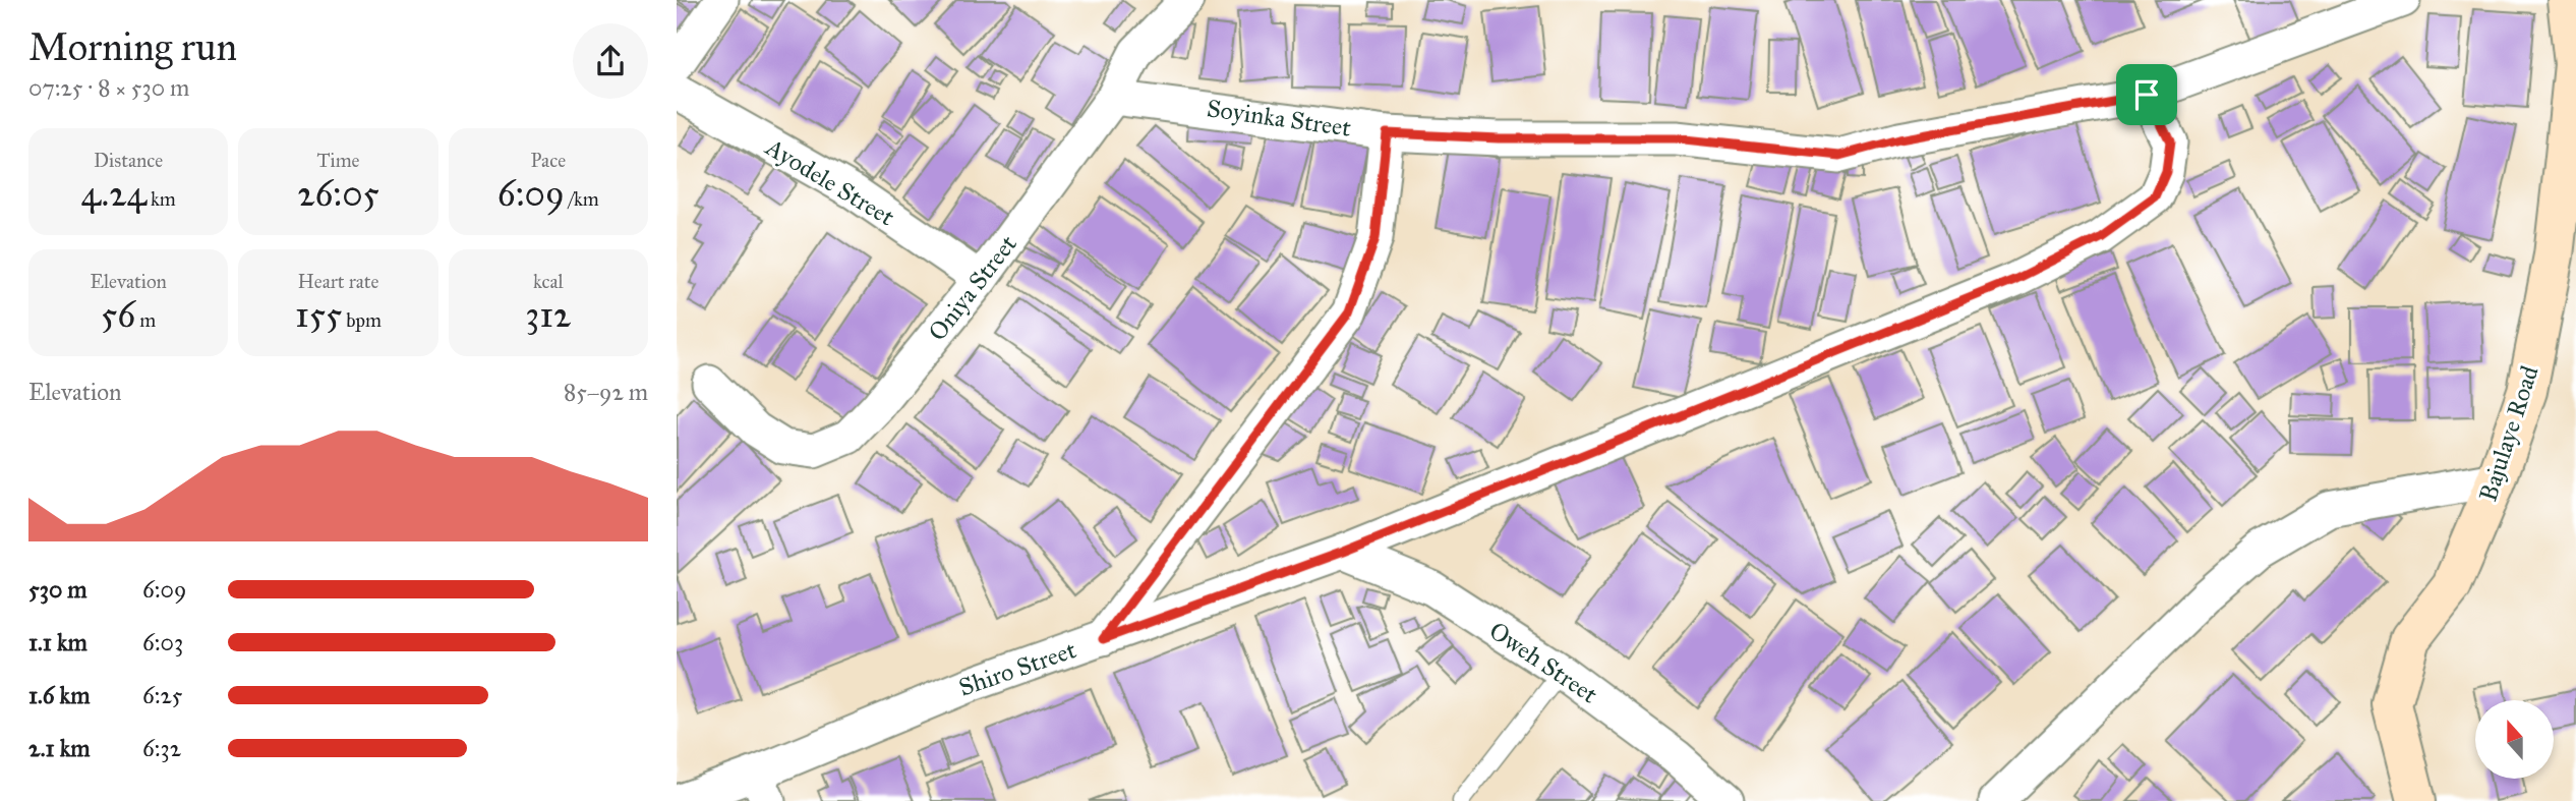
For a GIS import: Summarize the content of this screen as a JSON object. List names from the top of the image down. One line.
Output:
{"streets":{"street":["Soyinka Street","Ayodele Street","Oniya Street","Bajulaye Road","Oweh Street","Shiro Street"]},"crossings":[["Soyinka Street","Oniya Street"],["Soyinka Street","Shiro Street"],["Ayodele Street","Oniya Street"],["Oweh Street","Shiro Street"]],"north":"top","page":{"heading":["Morning run","07:25 · 8 × 530 m"],"stats":[["Distance","4.24 km"],["Time","26:05"],["Pace","6:09 /km"],["Elevation","56 m"],["Heart rate","155 bpm"],["kcal","312"]],"chart":["Elevation","85–92 m"],"list":[{"name":"530 m","note":"6:09"},{"name":"1.1 km","note":"6:03"},{"name":"1.6 km","note":"6:25"},{"name":"2.1 km","note":"6:32"}]}}
